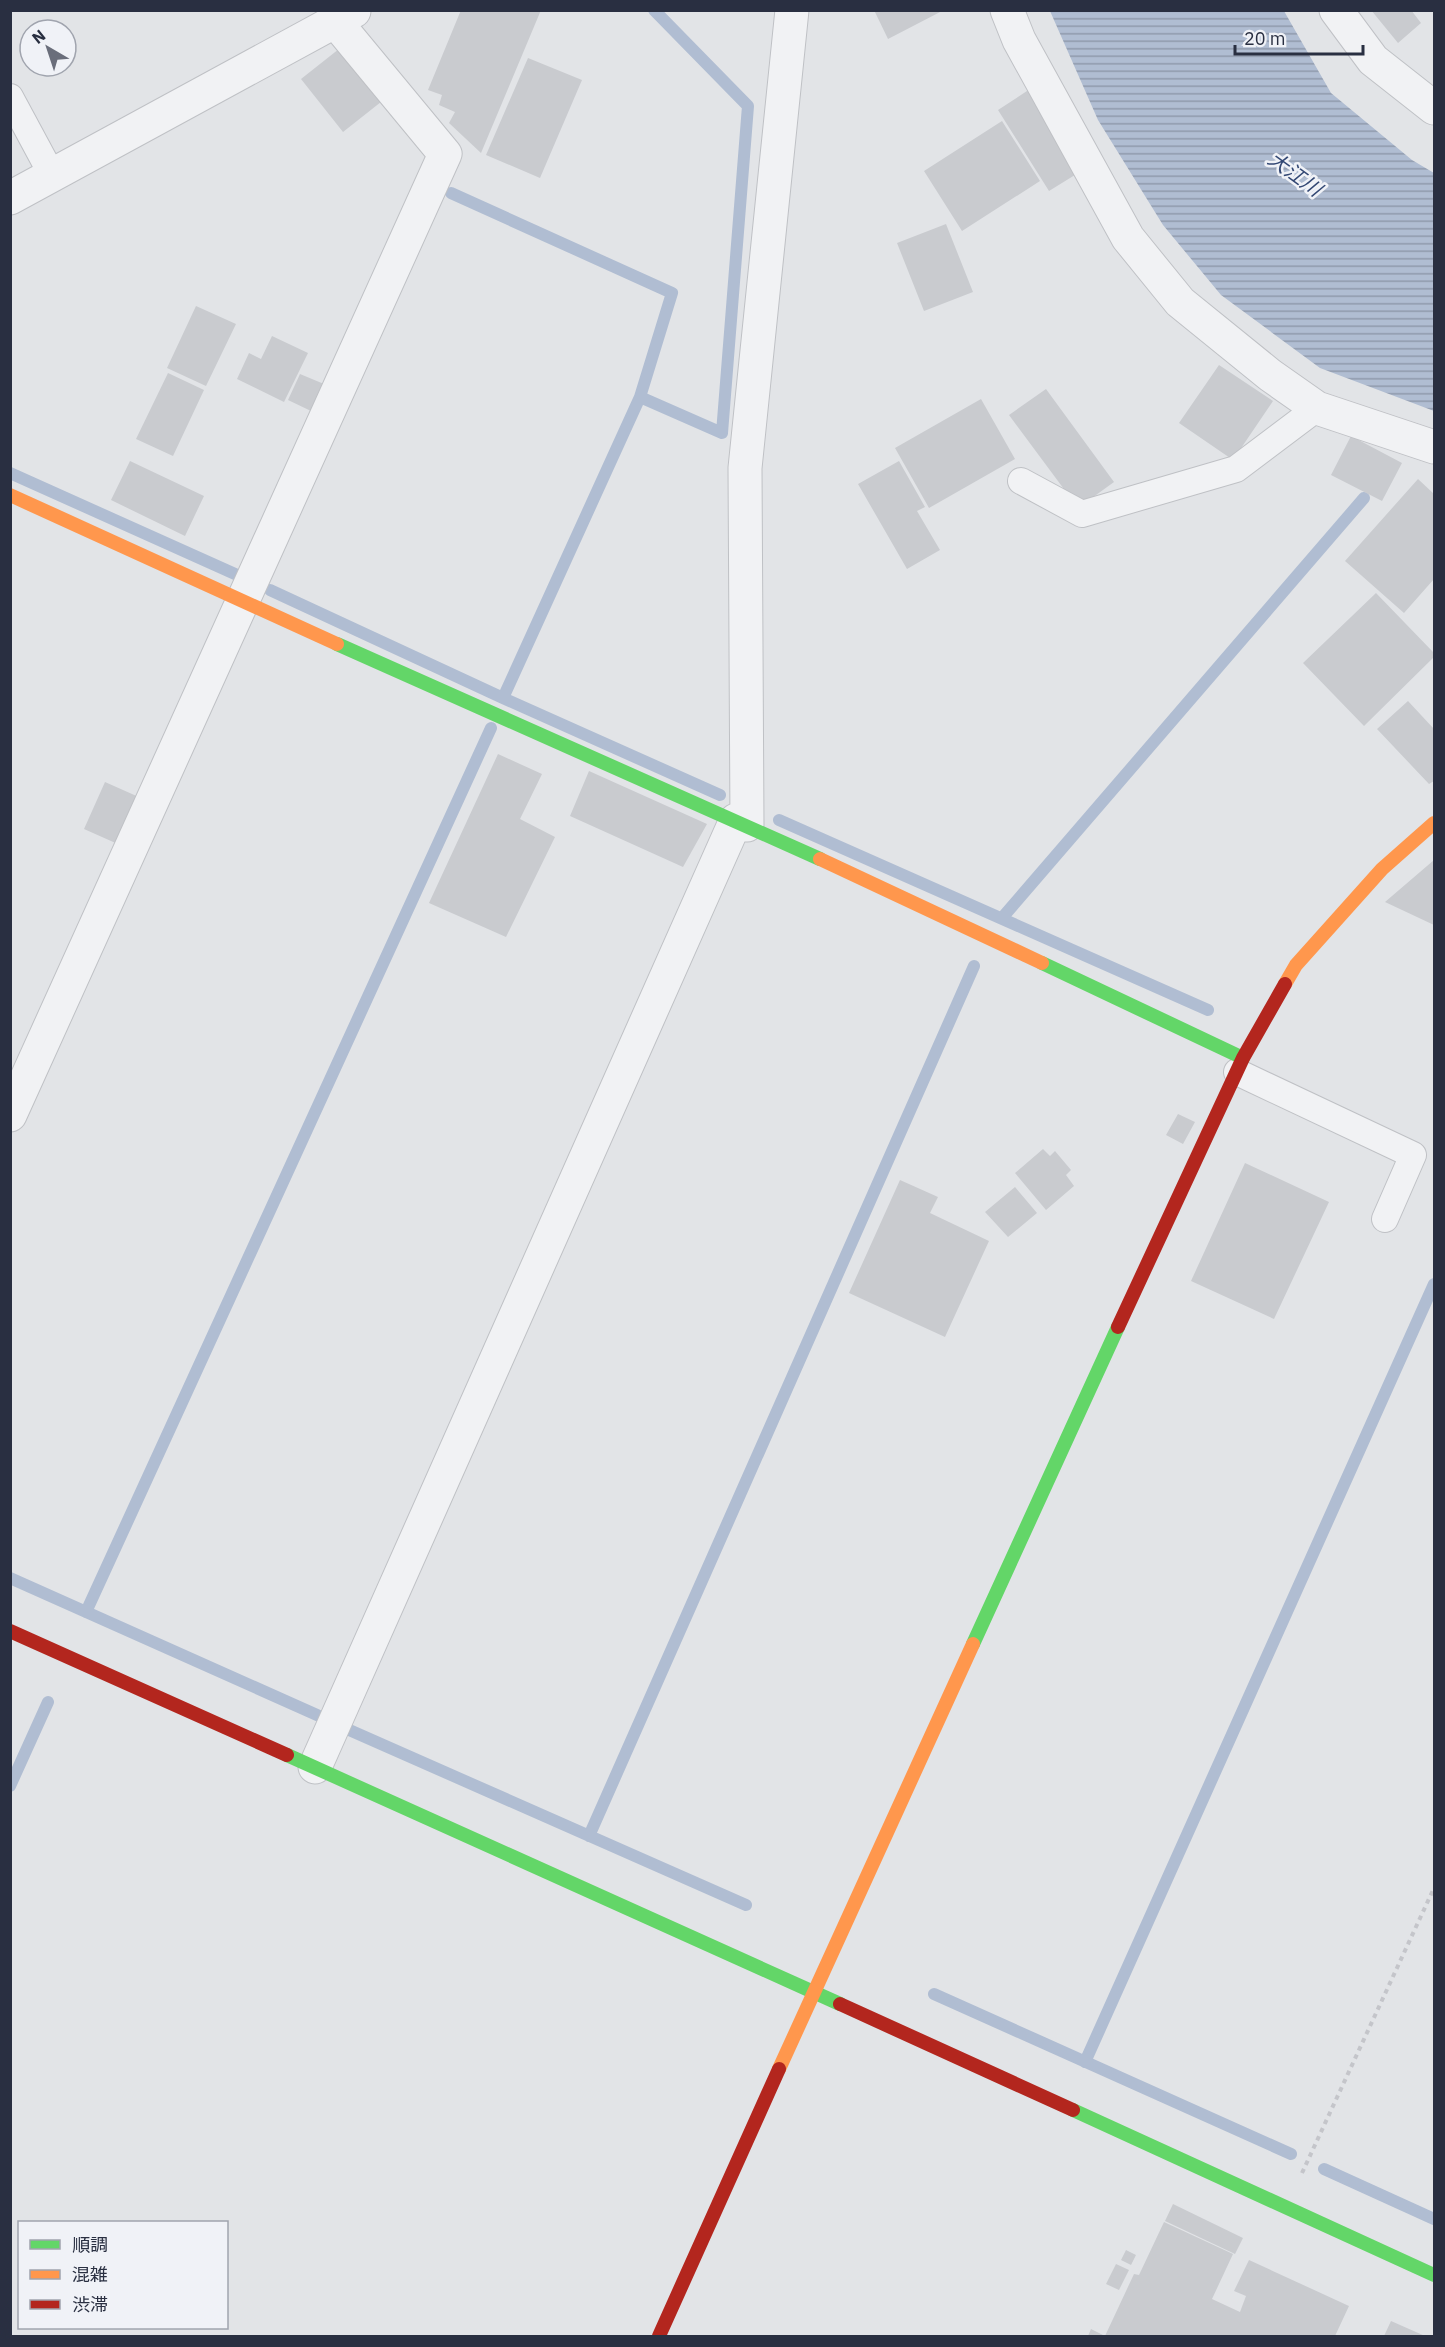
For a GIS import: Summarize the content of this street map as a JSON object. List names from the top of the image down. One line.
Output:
{"water":["大江川"],"legend":["順調","混雑","渋滞"],"scale_bar":"20 m","north":"top left"}
